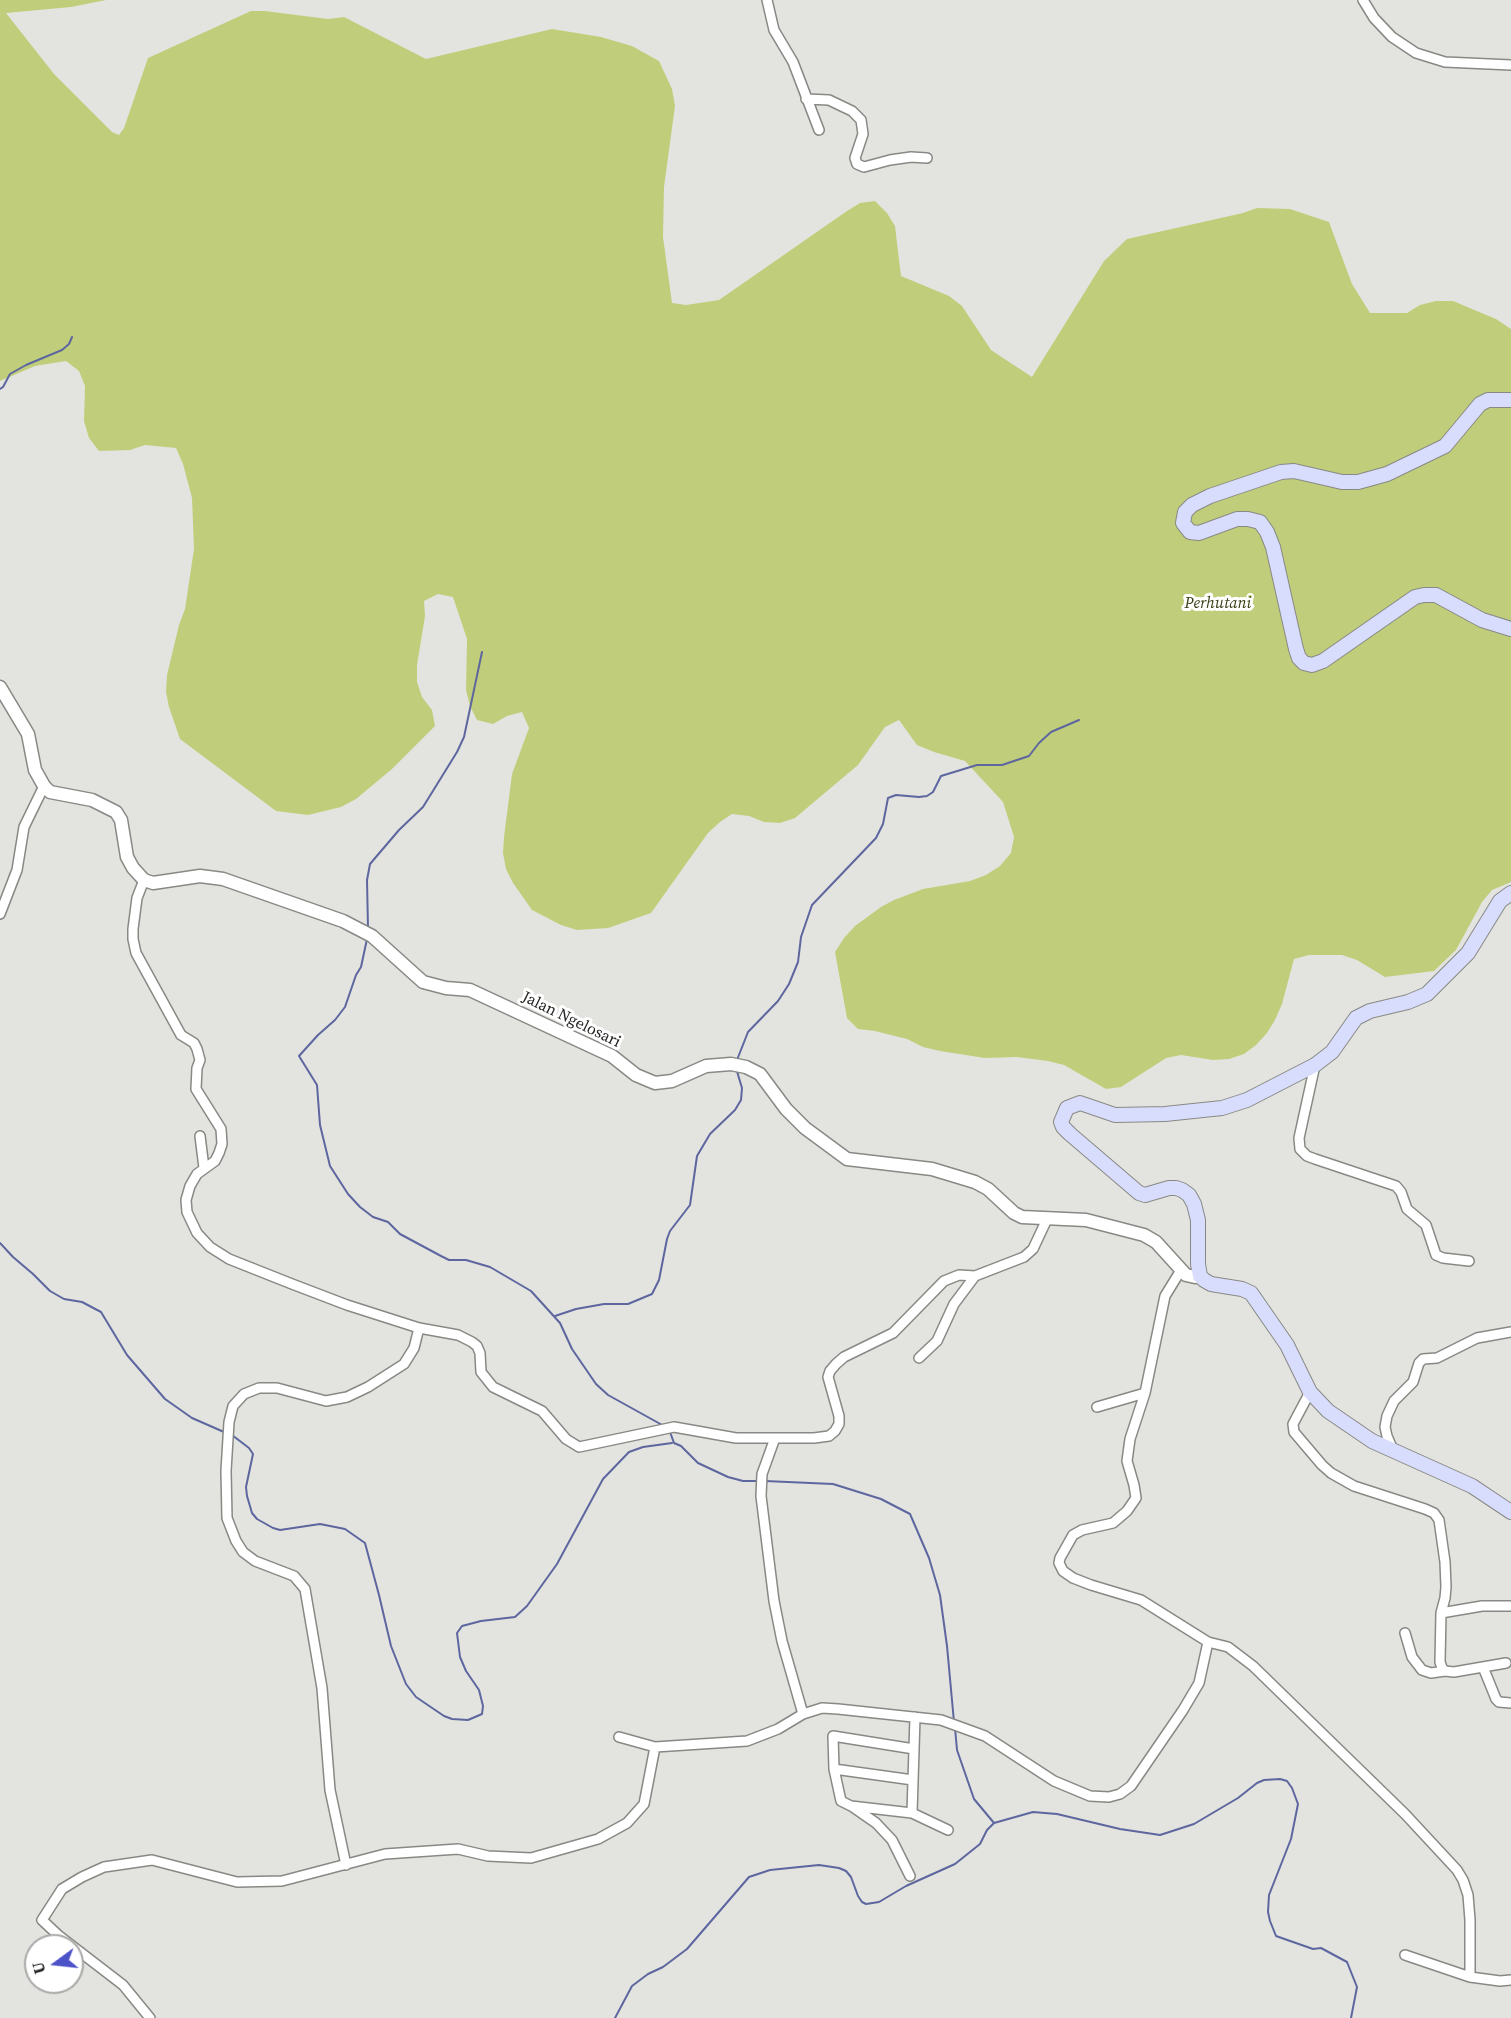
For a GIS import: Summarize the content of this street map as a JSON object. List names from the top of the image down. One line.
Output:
{"streets":{"street":["Jalan Ngelosari"]},"parks":["Perhutani"],"north":"left"}
